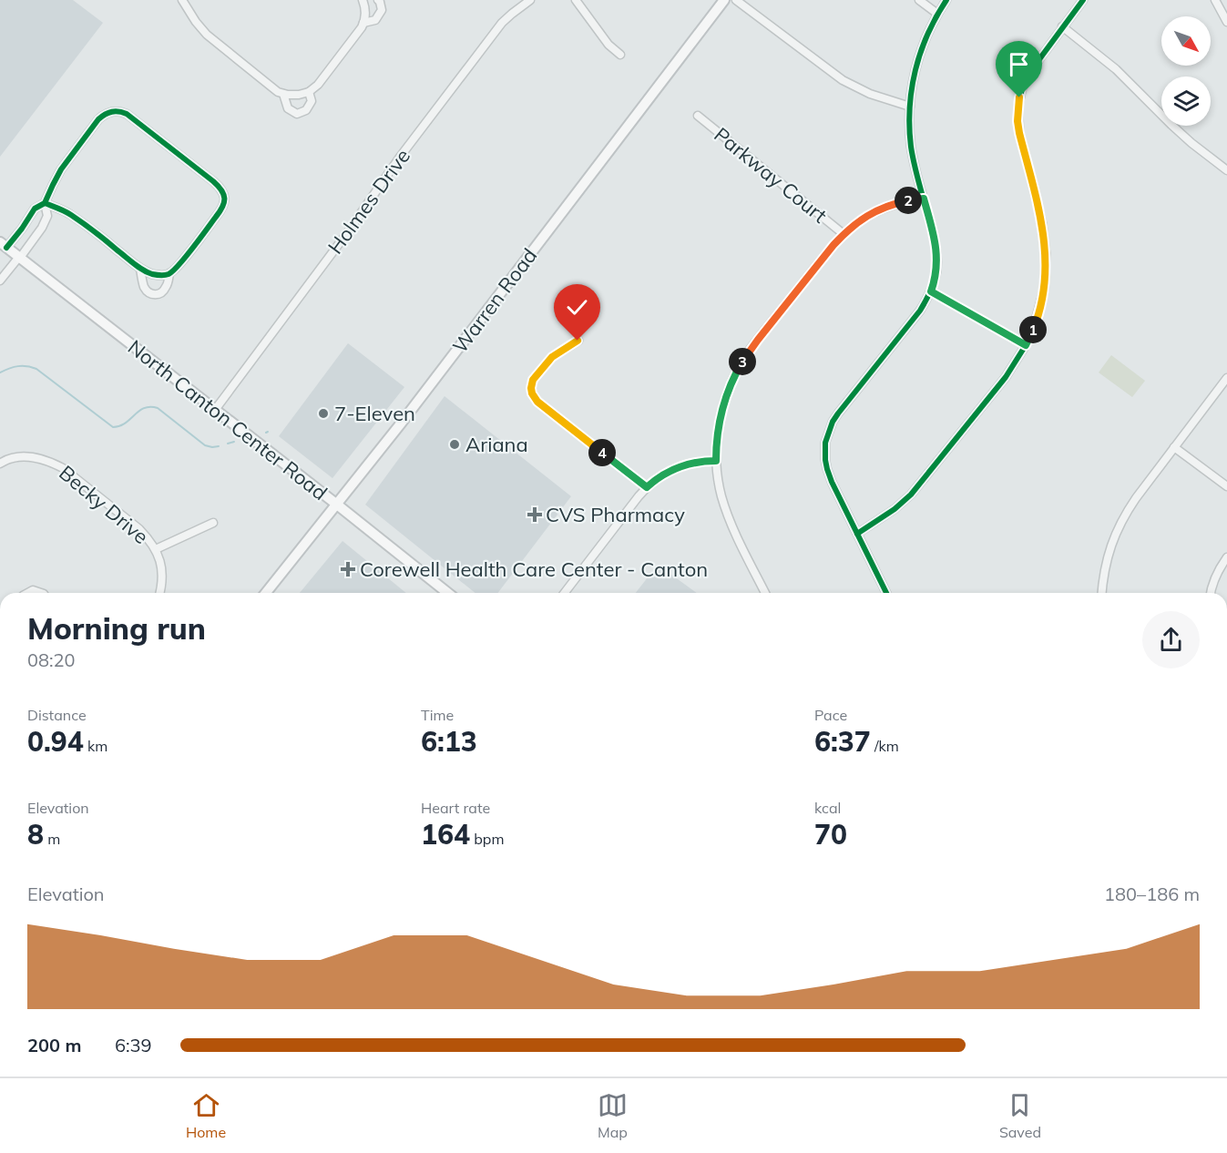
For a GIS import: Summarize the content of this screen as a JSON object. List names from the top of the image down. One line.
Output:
{"streets":{"main road":["Warren Road","North Canton Center Road"],"street":["Parkway Court","Holmes Drive","Becky Drive"]},"crossings":[["Holmes Drive","North Canton Center Road"],["Warren Road","North Canton Center Road"]],"places":{"other":["7-Eleven","Ariana"],"health":["CVS Pharmacy","Corewell Health Care Center - Canton"]},"north":"bottom right","page":{"pins":["2","1","3","4"],"heading":["Morning run","08:20"],"stats":[["Distance","0.94 km"],["Time","6:13"],["Pace","6:37 /km"],["Elevation","8 m"],["Heart rate","164 bpm"],["kcal","70"]],"chart":["Elevation","180–186 m"],"list":[{"name":"200 m","note":"6:39"}],"tabs":["Home","Map","Saved"]}}
